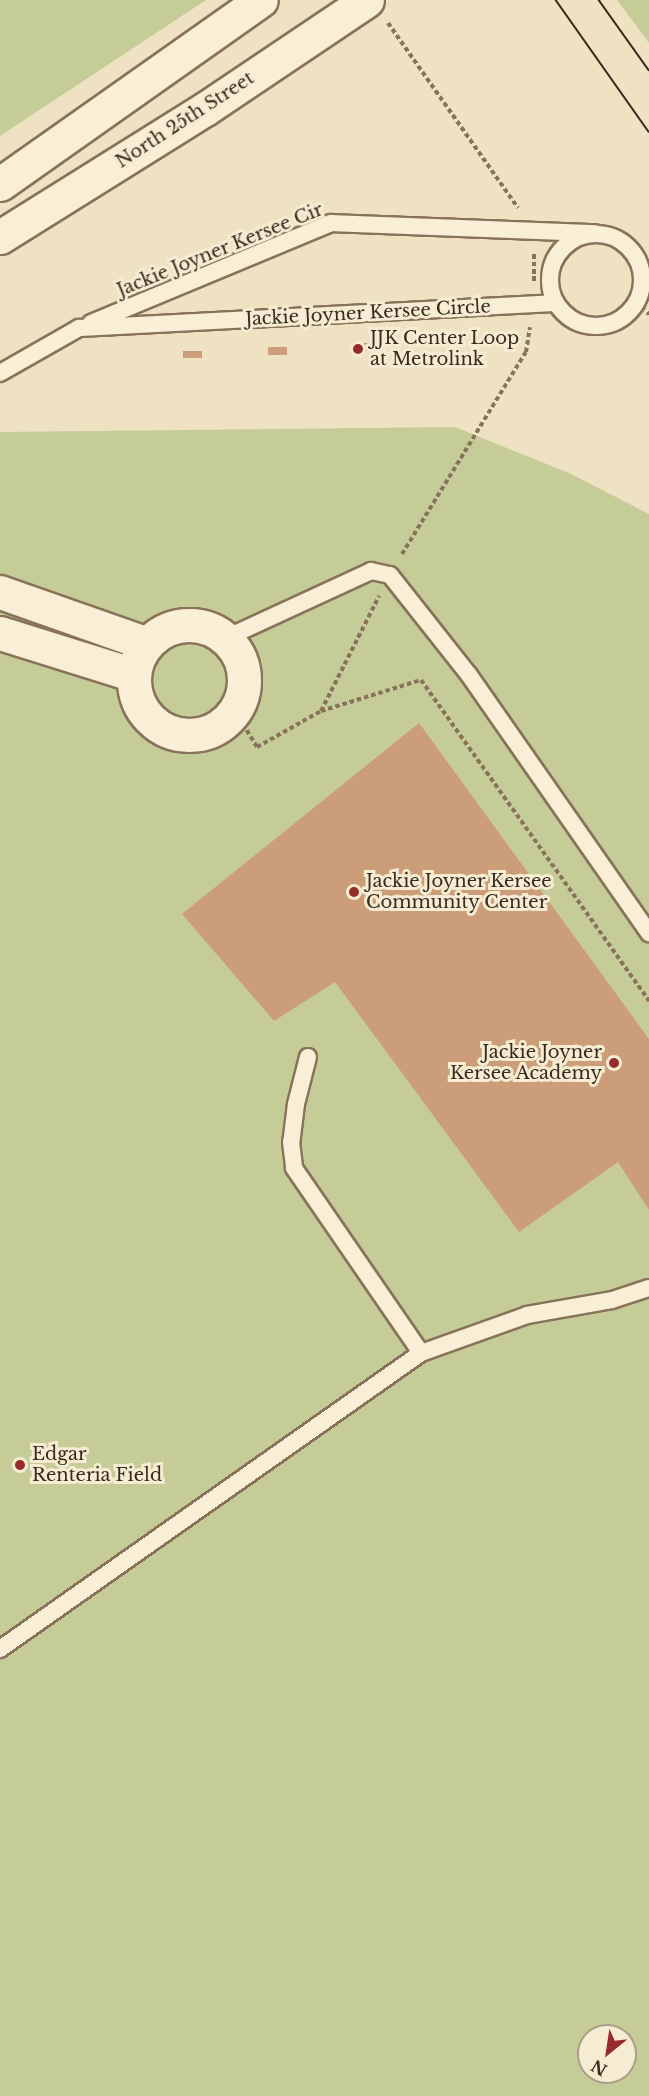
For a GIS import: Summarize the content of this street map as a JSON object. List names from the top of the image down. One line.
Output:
{"streets":{"main road":["North 25th Street"],"lane":["Jackie Joyner Kersee Cir","Jackie Joyner Kersee Circle"]},"crossings":[["Jackie Joyner Kersee Cir","Jackie Joyner Kersee Circle"]],"places":["JJK Center Loop at Metrolink","Jackie Joyner Kersee Community Center","Jackie Joyner Kersee Academy","Edgar Renteria Field"],"north":"bottom left"}
